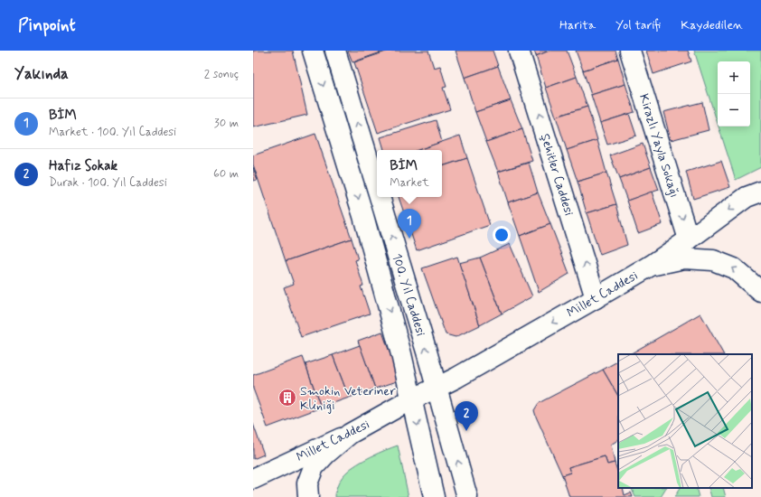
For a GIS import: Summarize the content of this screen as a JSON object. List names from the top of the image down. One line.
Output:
{"streets":{"main road":["Kirazlı Yayla Sokağı","Şehitler Caddesi","Millet Caddesi","100. Yıl Caddesi"]},"crossings":[["Kirazlı Yayla Sokağı","Millet Caddesi"],["Şehitler Caddesi","Millet Caddesi"],["Millet Caddesi","100. Yıl Caddesi"]],"one_way":["Kirazlı Yayla Sokağı","Şehitler Caddesi","Millet Caddesi"],"places":{"building":["Smokin Veteriner Kliniği"]},"page":{"header":"Pinpoint","nav":["Harita","Yol tarifi","Kaydedilen"],"heading":["Yakında","2 sonuç"],"map_buttons":["+","−"],"list":[{"mark":"1","name":"BİM","note":"Market · 100. Yıl Caddesi","value":"30 m"},{"mark":"2","name":"Hafız Sokak","note":"Durak · 100. Yıl Caddesi","value":"60 m"}],"popup":["BİM","Market"],"pins":["1","2"]}}
